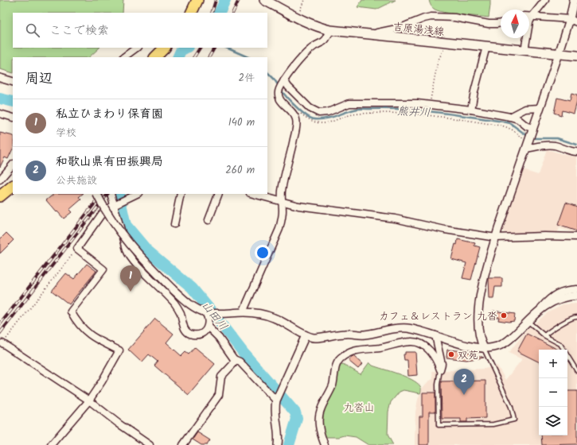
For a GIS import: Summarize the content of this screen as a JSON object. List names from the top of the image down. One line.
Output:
{"streets":{"main road":["吉原湯浅線"]},"water":["熊井川","山田川"],"parks":["九沓山"],"places":["カフェ＆レストラン 九沓","双苑"],"north":"top","page":{"search":"ここで検索","heading":["周辺","2件"],"list":[{"mark":"1","name":"私立ひまわり保育園","note":"学校","value":"140 m"},{"mark":"2","name":"和歌山県有田振興局","note":"公共施設","value":"260 m"}],"pins":["1","2"],"map_buttons":["+","−"]}}
